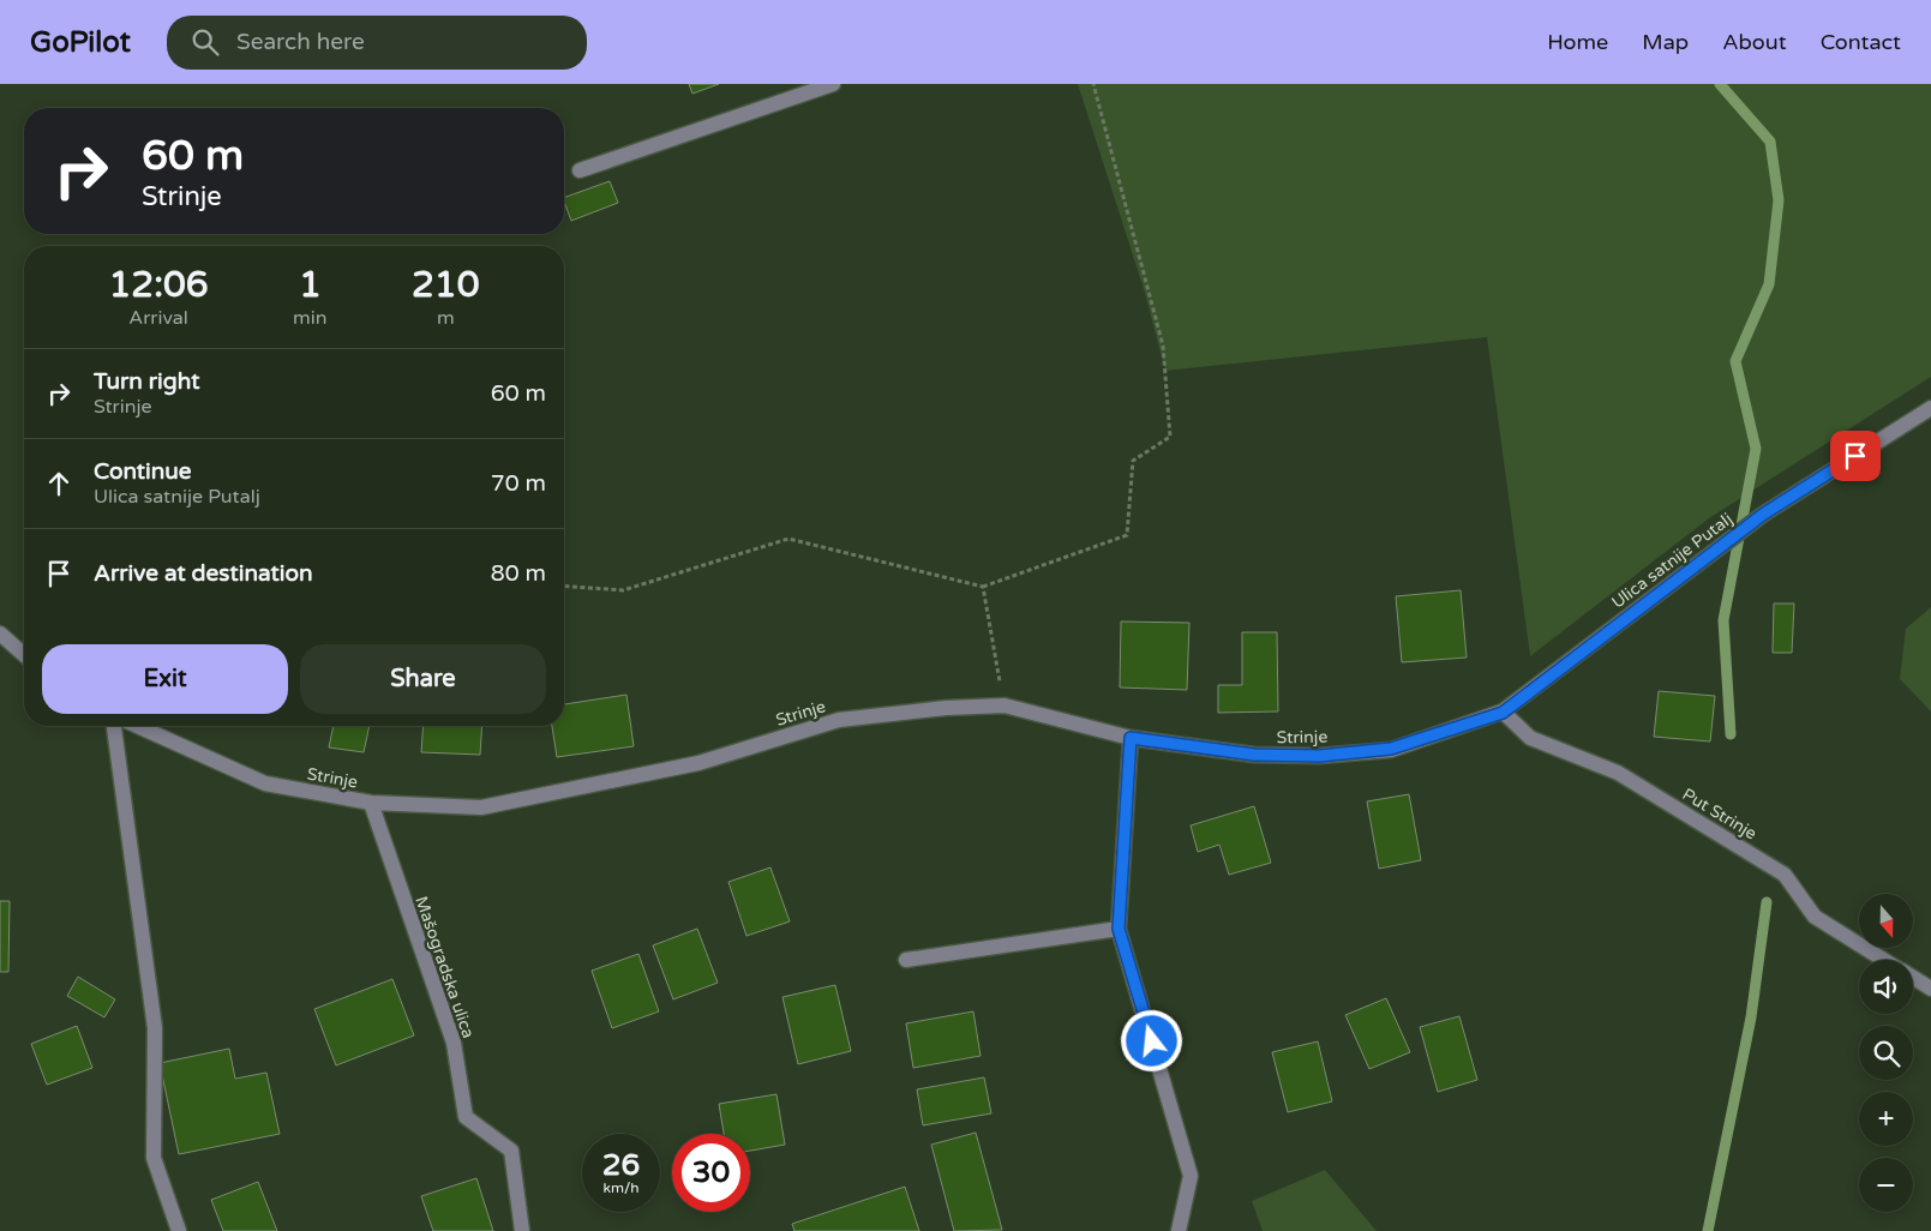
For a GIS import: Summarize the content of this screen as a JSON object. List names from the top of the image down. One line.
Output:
{"streets":{"street":["Ulica satnije Putalj","Strinje","Put Strinje","Mašogradska ulica"]},"crossings":[["Ulica satnije Putalj","Strinje"],["Ulica satnije Putalj","Put Strinje"],["Strinje","Put Strinje"],["Strinje","Mašogradska ulica"]],"north":"bottom","page":{"header":"GoPilot","search":"Search here","nav":["Home","Map","About","Contact"],"turn":["60 m","Strinje"],"eta":["12:06","Arrival","1","min","210","m"],"list":[{"name":"Turn right","note":"Strinje","value":"60 m"},{"name":"Continue","note":"Ulica satnije Putalj","value":"70 m"},{"name":"Arrive at destination","value":"80 m"}],"buttons":["Exit","Share"],"map_buttons":["+","−"],"speed":"26 km/h","limit":"30"}}
